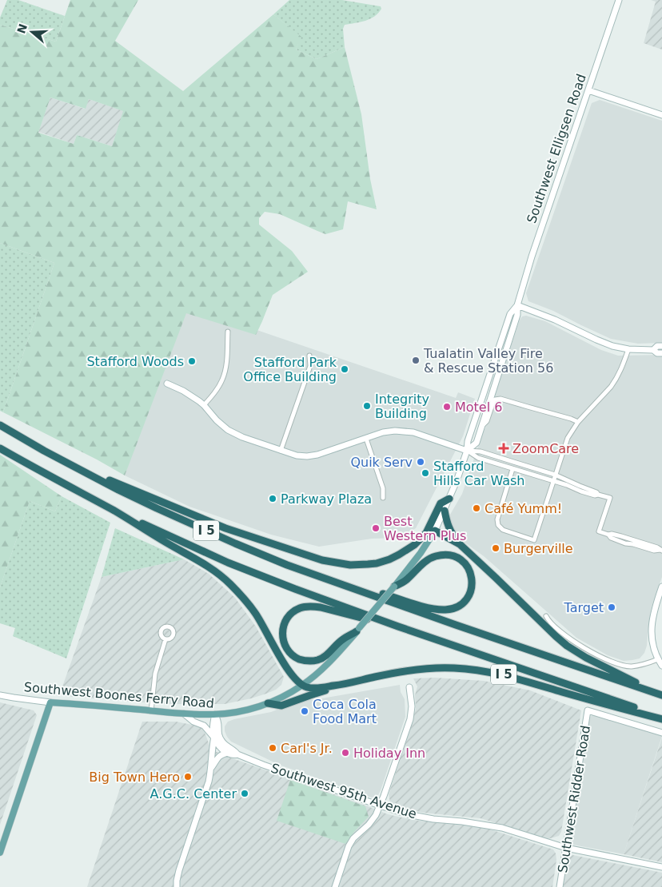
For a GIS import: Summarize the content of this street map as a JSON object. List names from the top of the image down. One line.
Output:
{"streets":{"highway":["I 5"],"main road":["Southwest Elligsen Road","Southwest Boones Ferry Road","Southwest 95th Avenue","Southwest Ridder Road"]},"crossings":[["Southwest Elligsen Road","I 5"],["Southwest Elligsen Road","Southwest Boones Ferry Road"],["I 5","Southwest Boones Ferry Road"],["Southwest 95th Avenue","Southwest Ridder Road"]],"places":{"other":["Tualatin Valley Fire & Rescue Station 56","Stafford Woods","Stafford Park Office Building","Integrity Building","Motel 6","Quik Serv","Stafford Hills Car Wash","Parkway Plaza","Café Yumm!","Best Western Plus","Burgerville","Target","Coca Cola Food Mart","Carl's Jr.","Holiday Inn","Big Town Hero","A.G.C. Center"],"health":["ZoomCare"]},"north":"left"}
